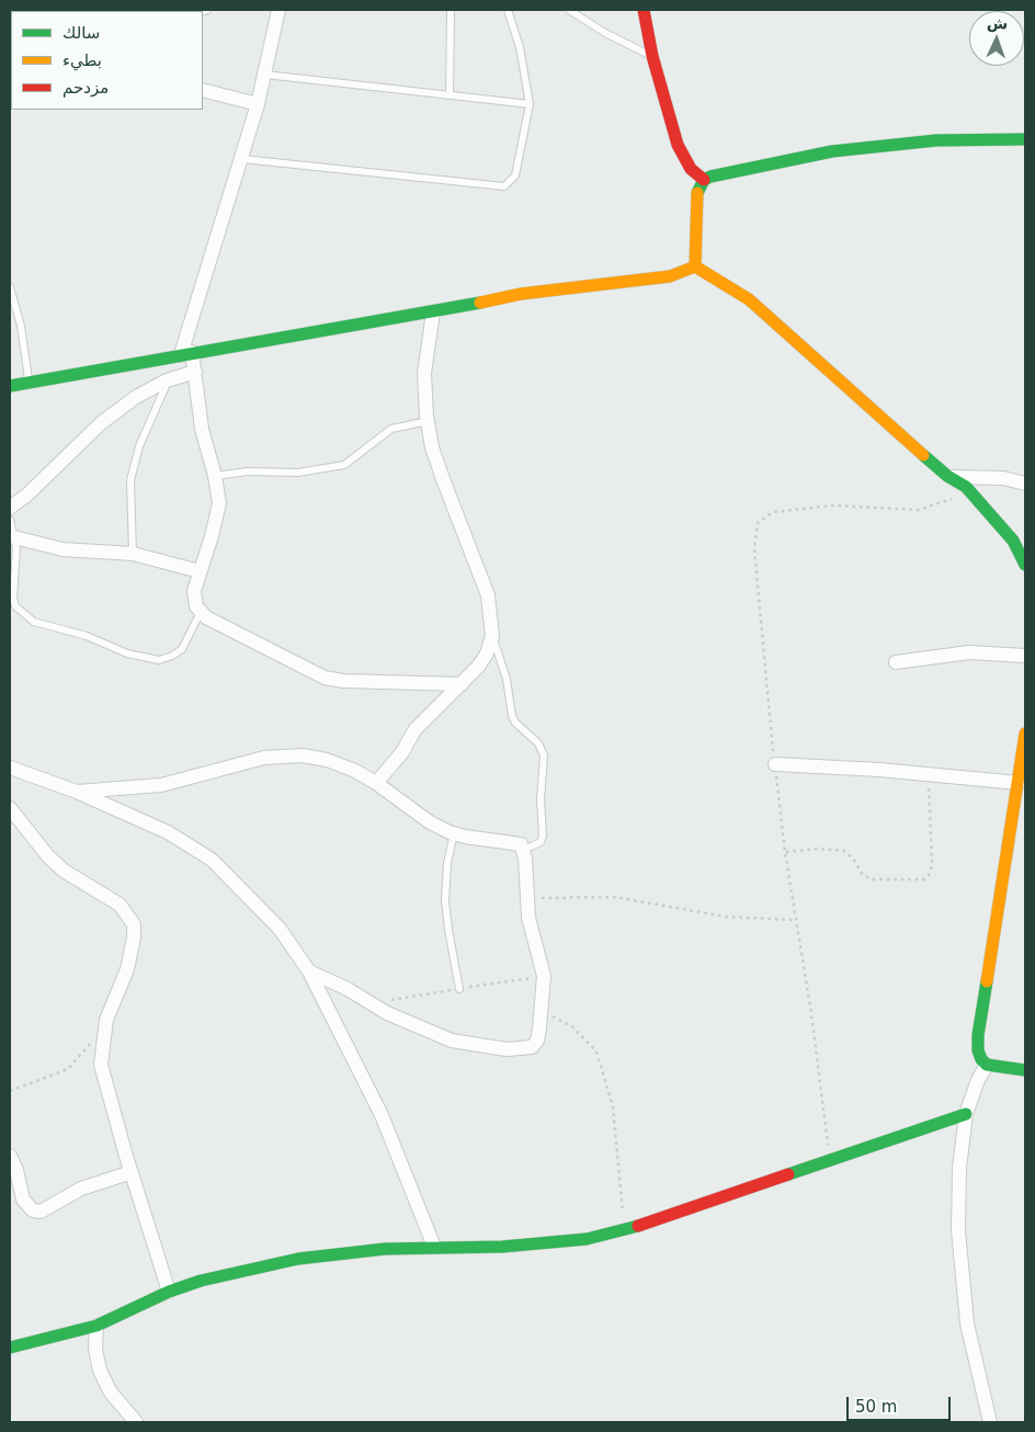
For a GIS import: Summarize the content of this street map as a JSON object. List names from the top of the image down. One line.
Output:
{"legend":["سالك","بطيء","مزدحم"],"scale_bar":"50 m","north":"top"}
